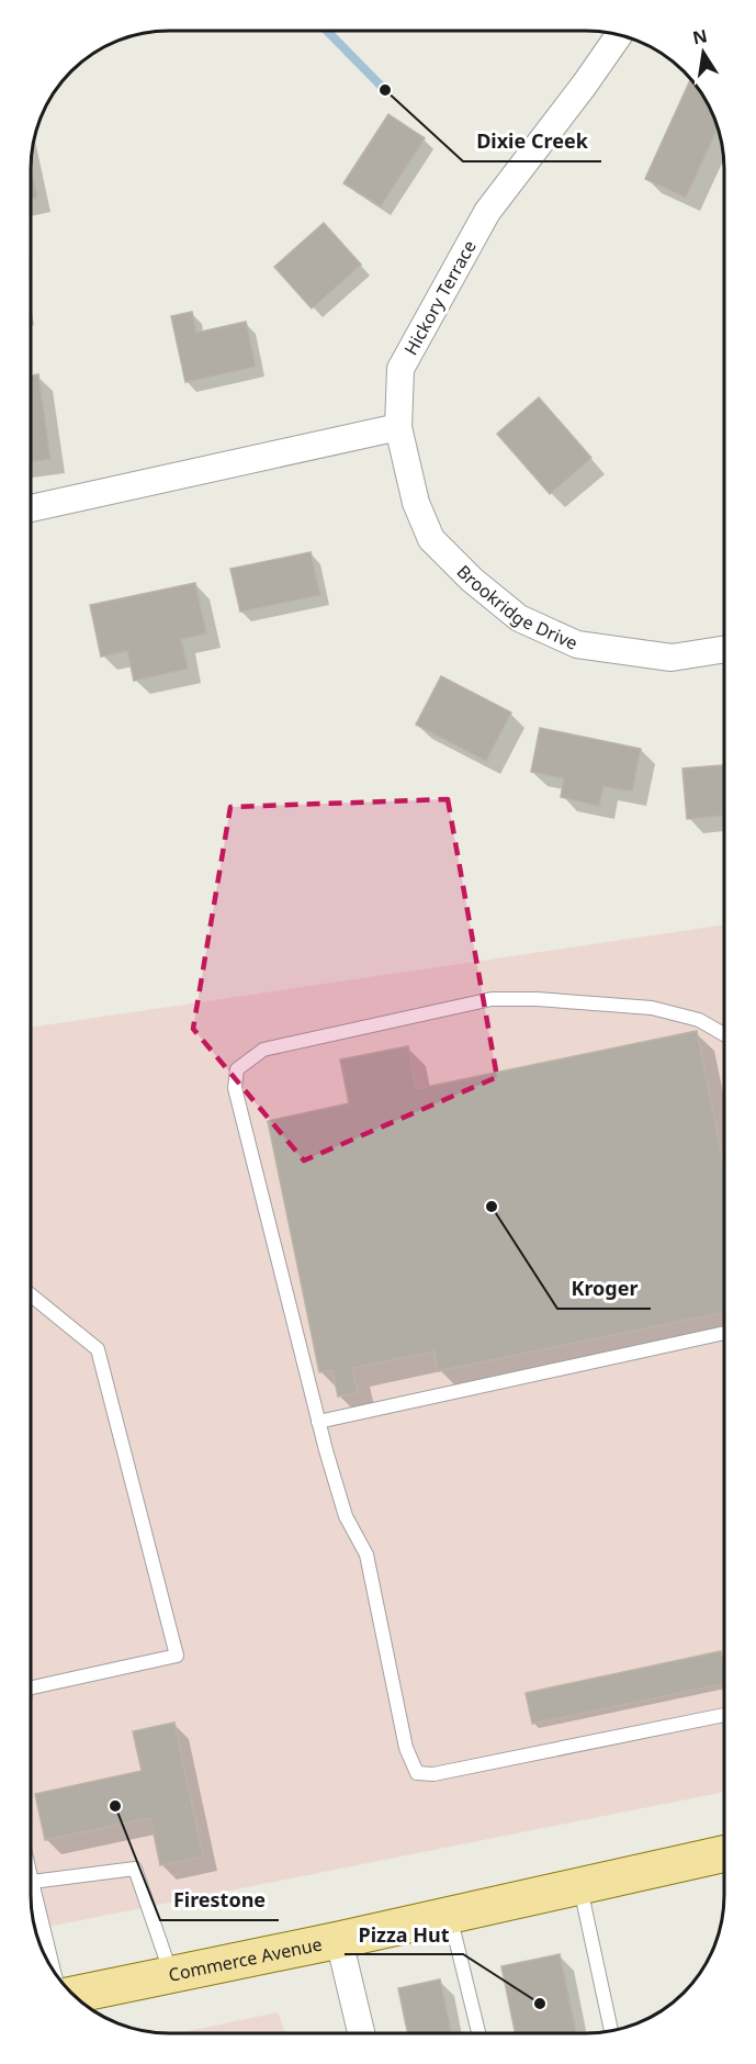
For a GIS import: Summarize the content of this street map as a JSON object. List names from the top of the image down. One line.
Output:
{"streets":{"main road":["Commerce Avenue"],"street":["Hickory Terrace","Brookridge Drive"]},"crossings":[["Hickory Terrace","Brookridge Drive"]],"places":["Dixie Creek","Kroger","Firestone","Pizza Hut"],"north":"top"}
